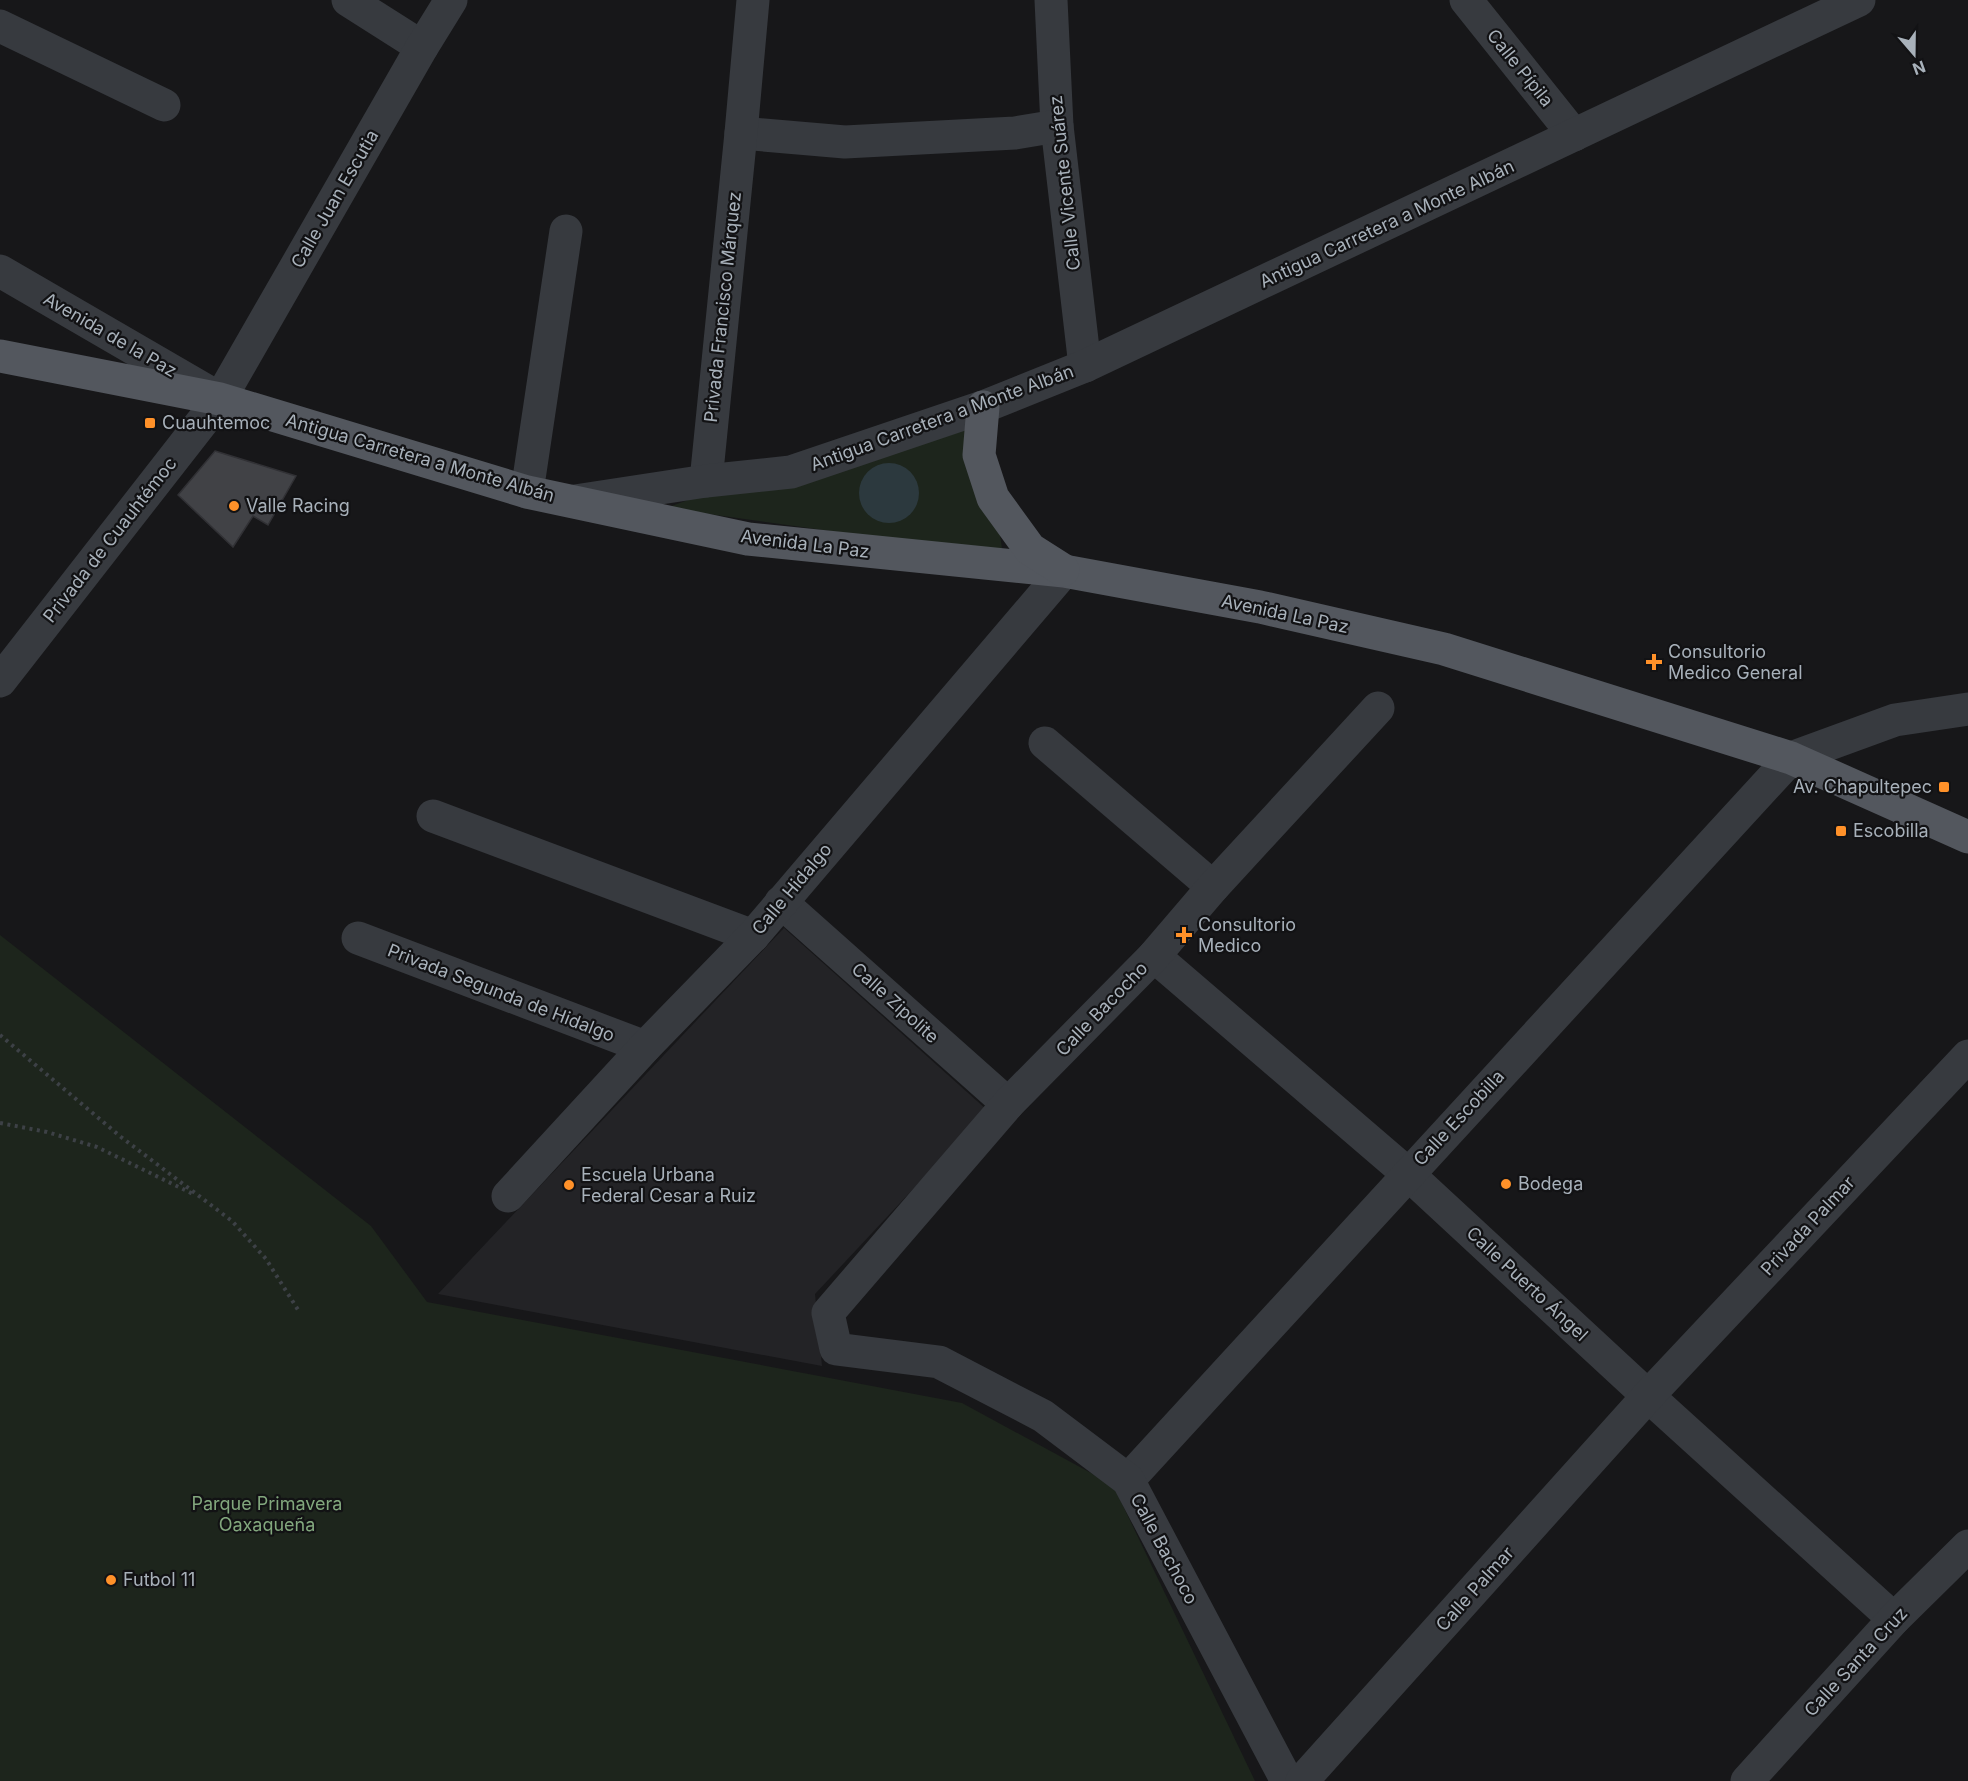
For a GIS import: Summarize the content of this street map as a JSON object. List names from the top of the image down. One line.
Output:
{"streets":{"main road":["Antigua Carretera a Monte Albán","Avenida La Paz"],"street":["Calle Pípila","Calle Vicente Suárez","Calle Juan Escutia","Privada Francisco Márquez","Avenida de la Paz","Privada de Cuauhtémoc","Calle Hidalgo","Privada Segunda de Hidalgo","Calle Zipolite","Calle Bacocho","Calle Escobilla","Privada Palmar","Calle Puerto Ángel","Calle Bachoco","Calle Palmar","Calle Santa Cruz"]},"crossings":[["Calle Pípila","Antigua Carretera a Monte Albán"],["Calle Vicente Suárez","Antigua Carretera a Monte Albán"],["Calle Juan Escutia","Antigua Carretera a Monte Albán"],["Calle Juan Escutia","Avenida de la Paz"],["Calle Juan Escutia","Privada de Cuauhtémoc"],["Antigua Carretera a Monte Albán","Privada Francisco Márquez"],["Antigua Carretera a Monte Albán","Avenida de la Paz"],["Antigua Carretera a Monte Albán","Privada de Cuauhtémoc"],["Antigua Carretera a Monte Albán","Avenida La Paz"],["Avenida de la Paz","Privada de Cuauhtémoc"],["Avenida La Paz","Calle Hidalgo"],["Avenida La Paz","Calle Escobilla"],["Calle Hidalgo","Privada Segunda de Hidalgo"],["Calle Hidalgo","Calle Zipolite"],["Calle Zipolite","Calle Bacocho"],["Calle Bacocho","Calle Puerto Ángel"],["Calle Bacocho","Calle Bachoco"],["Calle Escobilla","Calle Puerto Ángel"],["Calle Escobilla","Calle Bachoco"],["Privada Palmar","Calle Puerto Ángel"],["Privada Palmar","Calle Palmar"],["Calle Puerto Ángel","Calle Palmar"],["Calle Puerto Ángel","Calle Santa Cruz"]],"parks":["Parque Primavera Oaxaqueña"],"places":{"transit":["Cuauhtemoc","Av. Chapultepec","Escobilla"],"other":["Valle Racing","Bodega","Escuela Urbana Federal Cesar a Ruiz","Futbol 11"],"health":["Consultorio Medico General","Consultorio Medico"]},"north":"bottom"}
